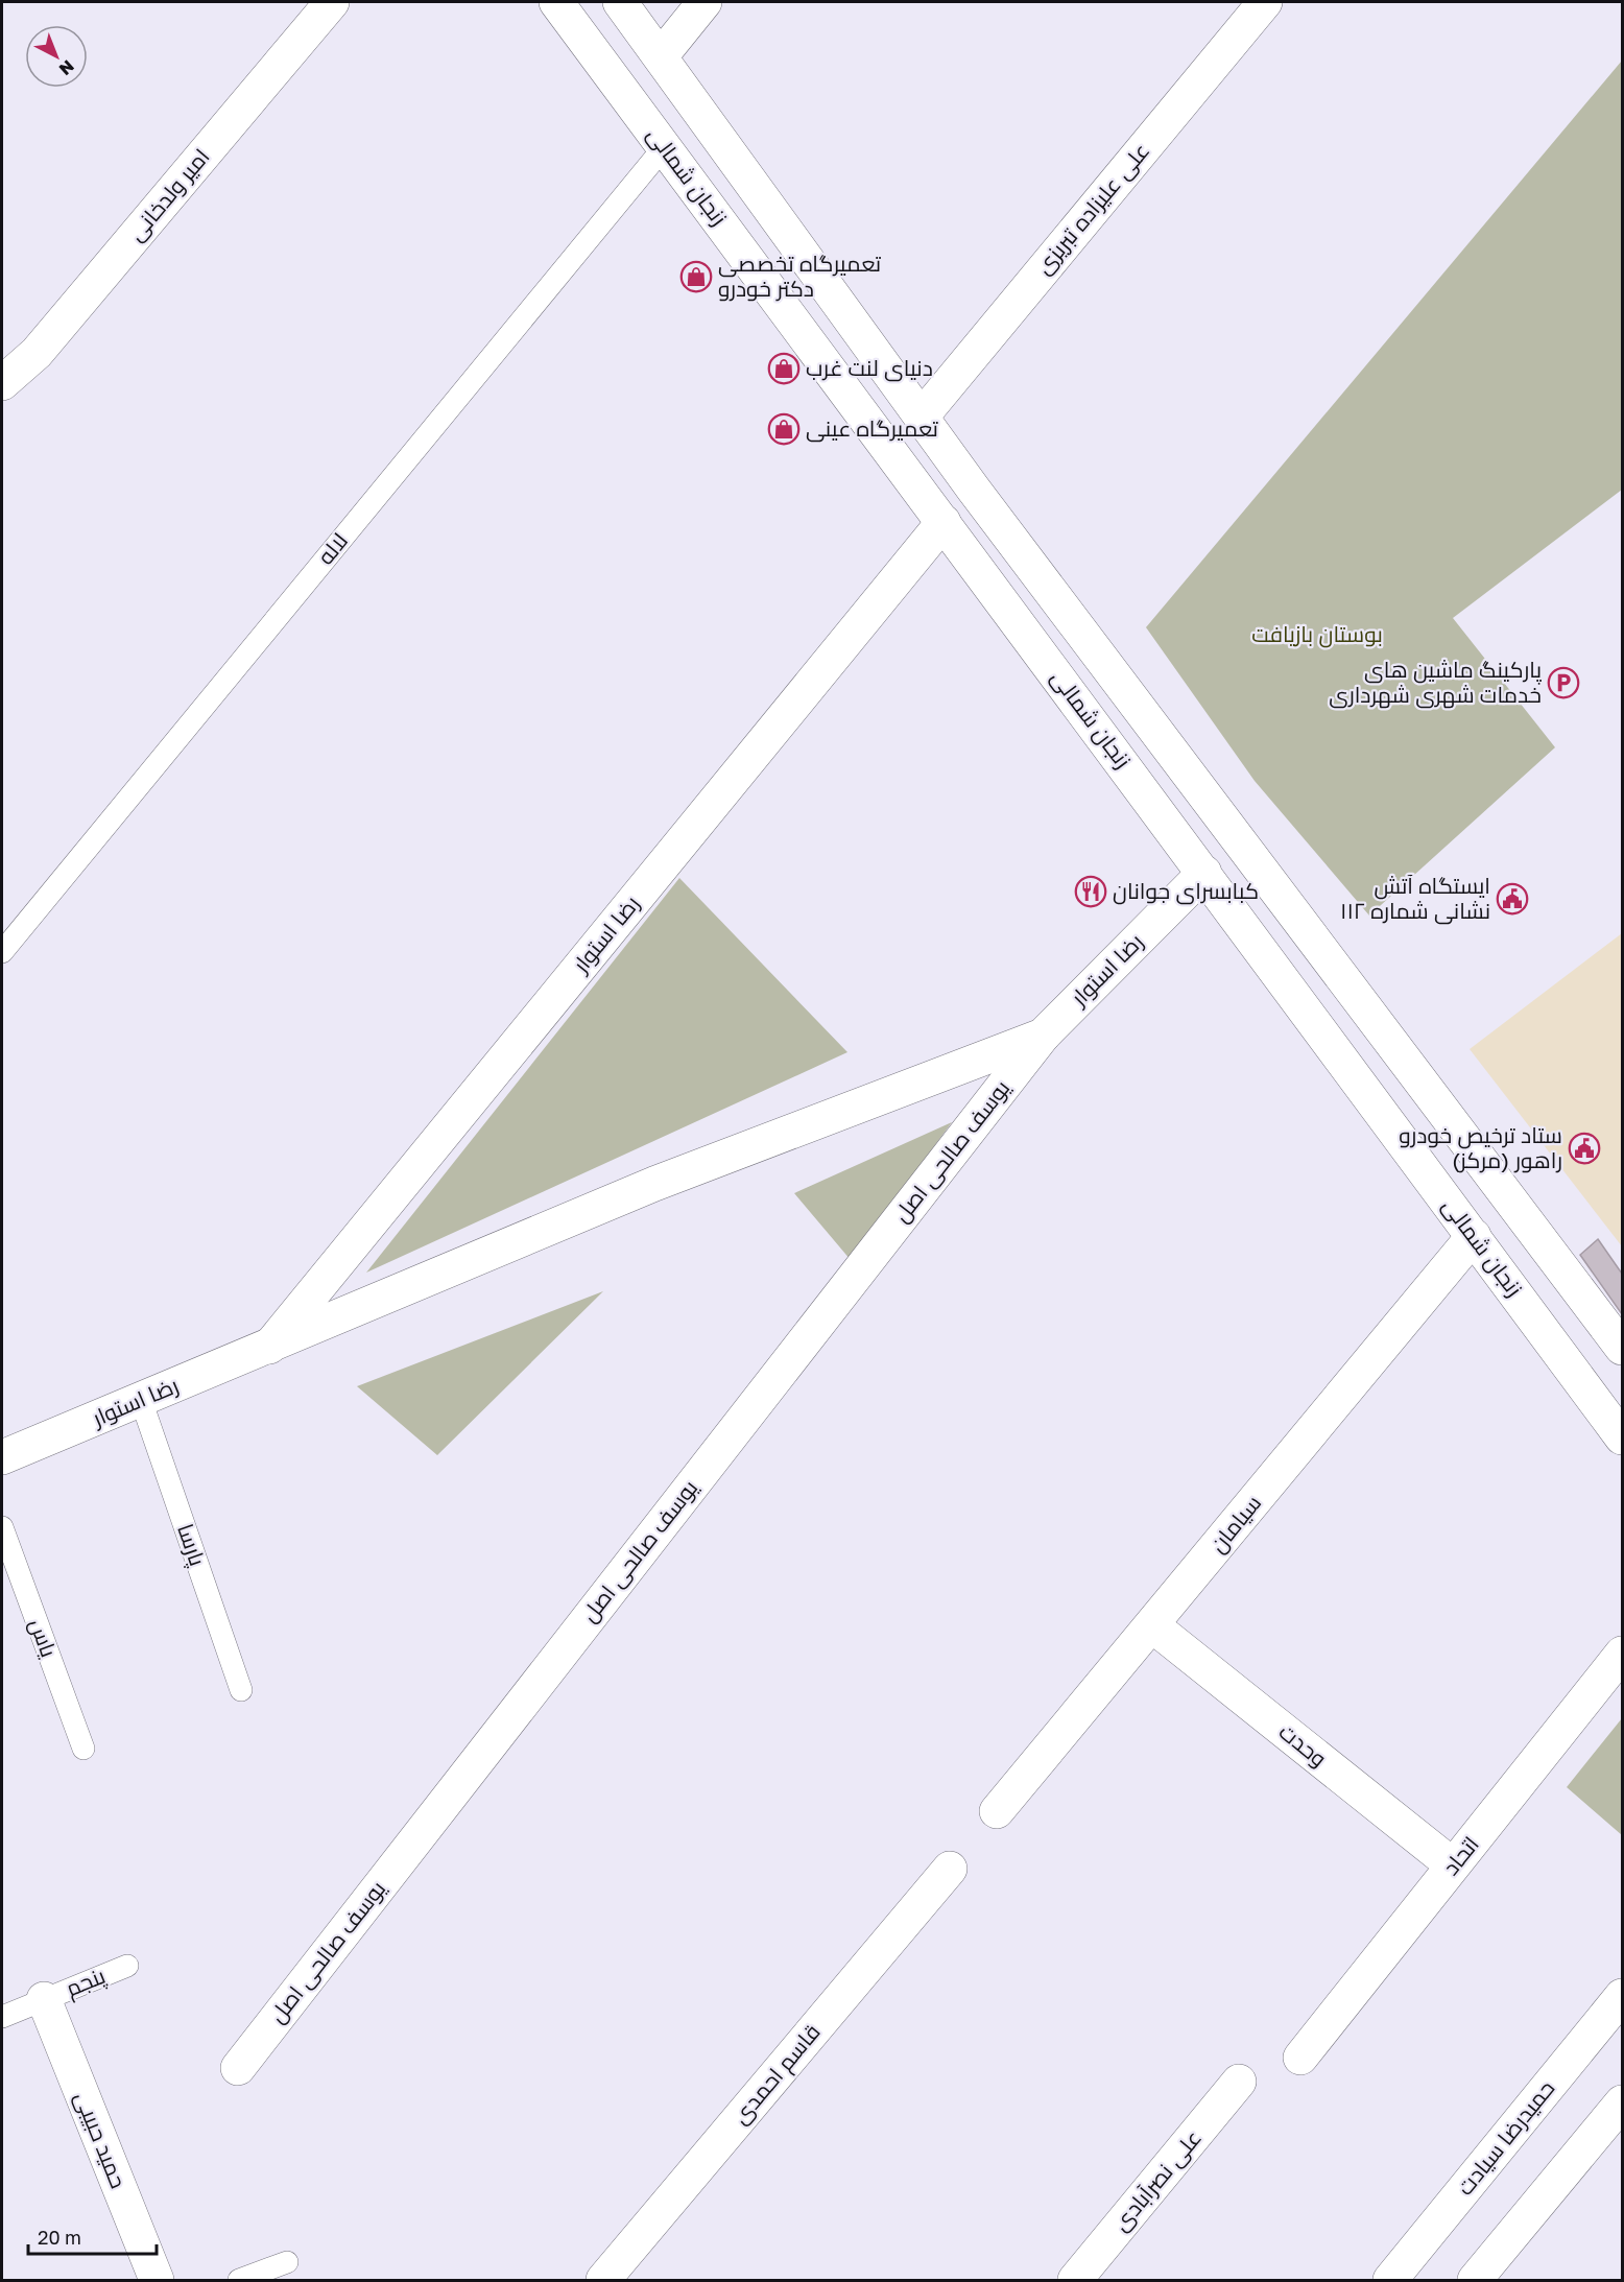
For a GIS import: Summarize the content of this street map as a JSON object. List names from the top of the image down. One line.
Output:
{"streets":{"street":["زنجان شمالی","امیر ولدخانی","علی علیزاده تبریزی","رضا استوار","یوسف صالحی اصل","سیامان","وحدت","اتحاد","قاسم احمدی","حمیدرضا سیادت","حمید حبیبی","علی نصرآبادی"],"lane":["لاله","پارسا","یاس","پنجم"]},"crossings":[["زنجان شمالی","علی علیزاده تبریزی"],["زنجان شمالی","لاله"],["زنجان شمالی","رضا استوار"],["زنجان شمالی","سیامان"],["رضا استوار","یوسف صالحی اصل"],["رضا استوار","پارسا"],["سیامان","وحدت"],["وحدت","اتحاد"],["پنجم","حمید حبیبی"]],"parks":["بوستان بازیافت"],"places":{"shop":["تعمیرگاه تخصصی دکتر خودرو","دنیای لنت غرب","تعمیرگاه عینی"],"parking":["پارکینگ ماشین های خدمات شهری شهرداری"],"restaurant":["کبابسرای جوانان"],"public building":["ایستگاه آتش نشانی شماره ۱۱۲","ستاد ترخیص خودرو راهور (مرکز)"]},"scale_bar":"20 m","north":"bottom right"}
